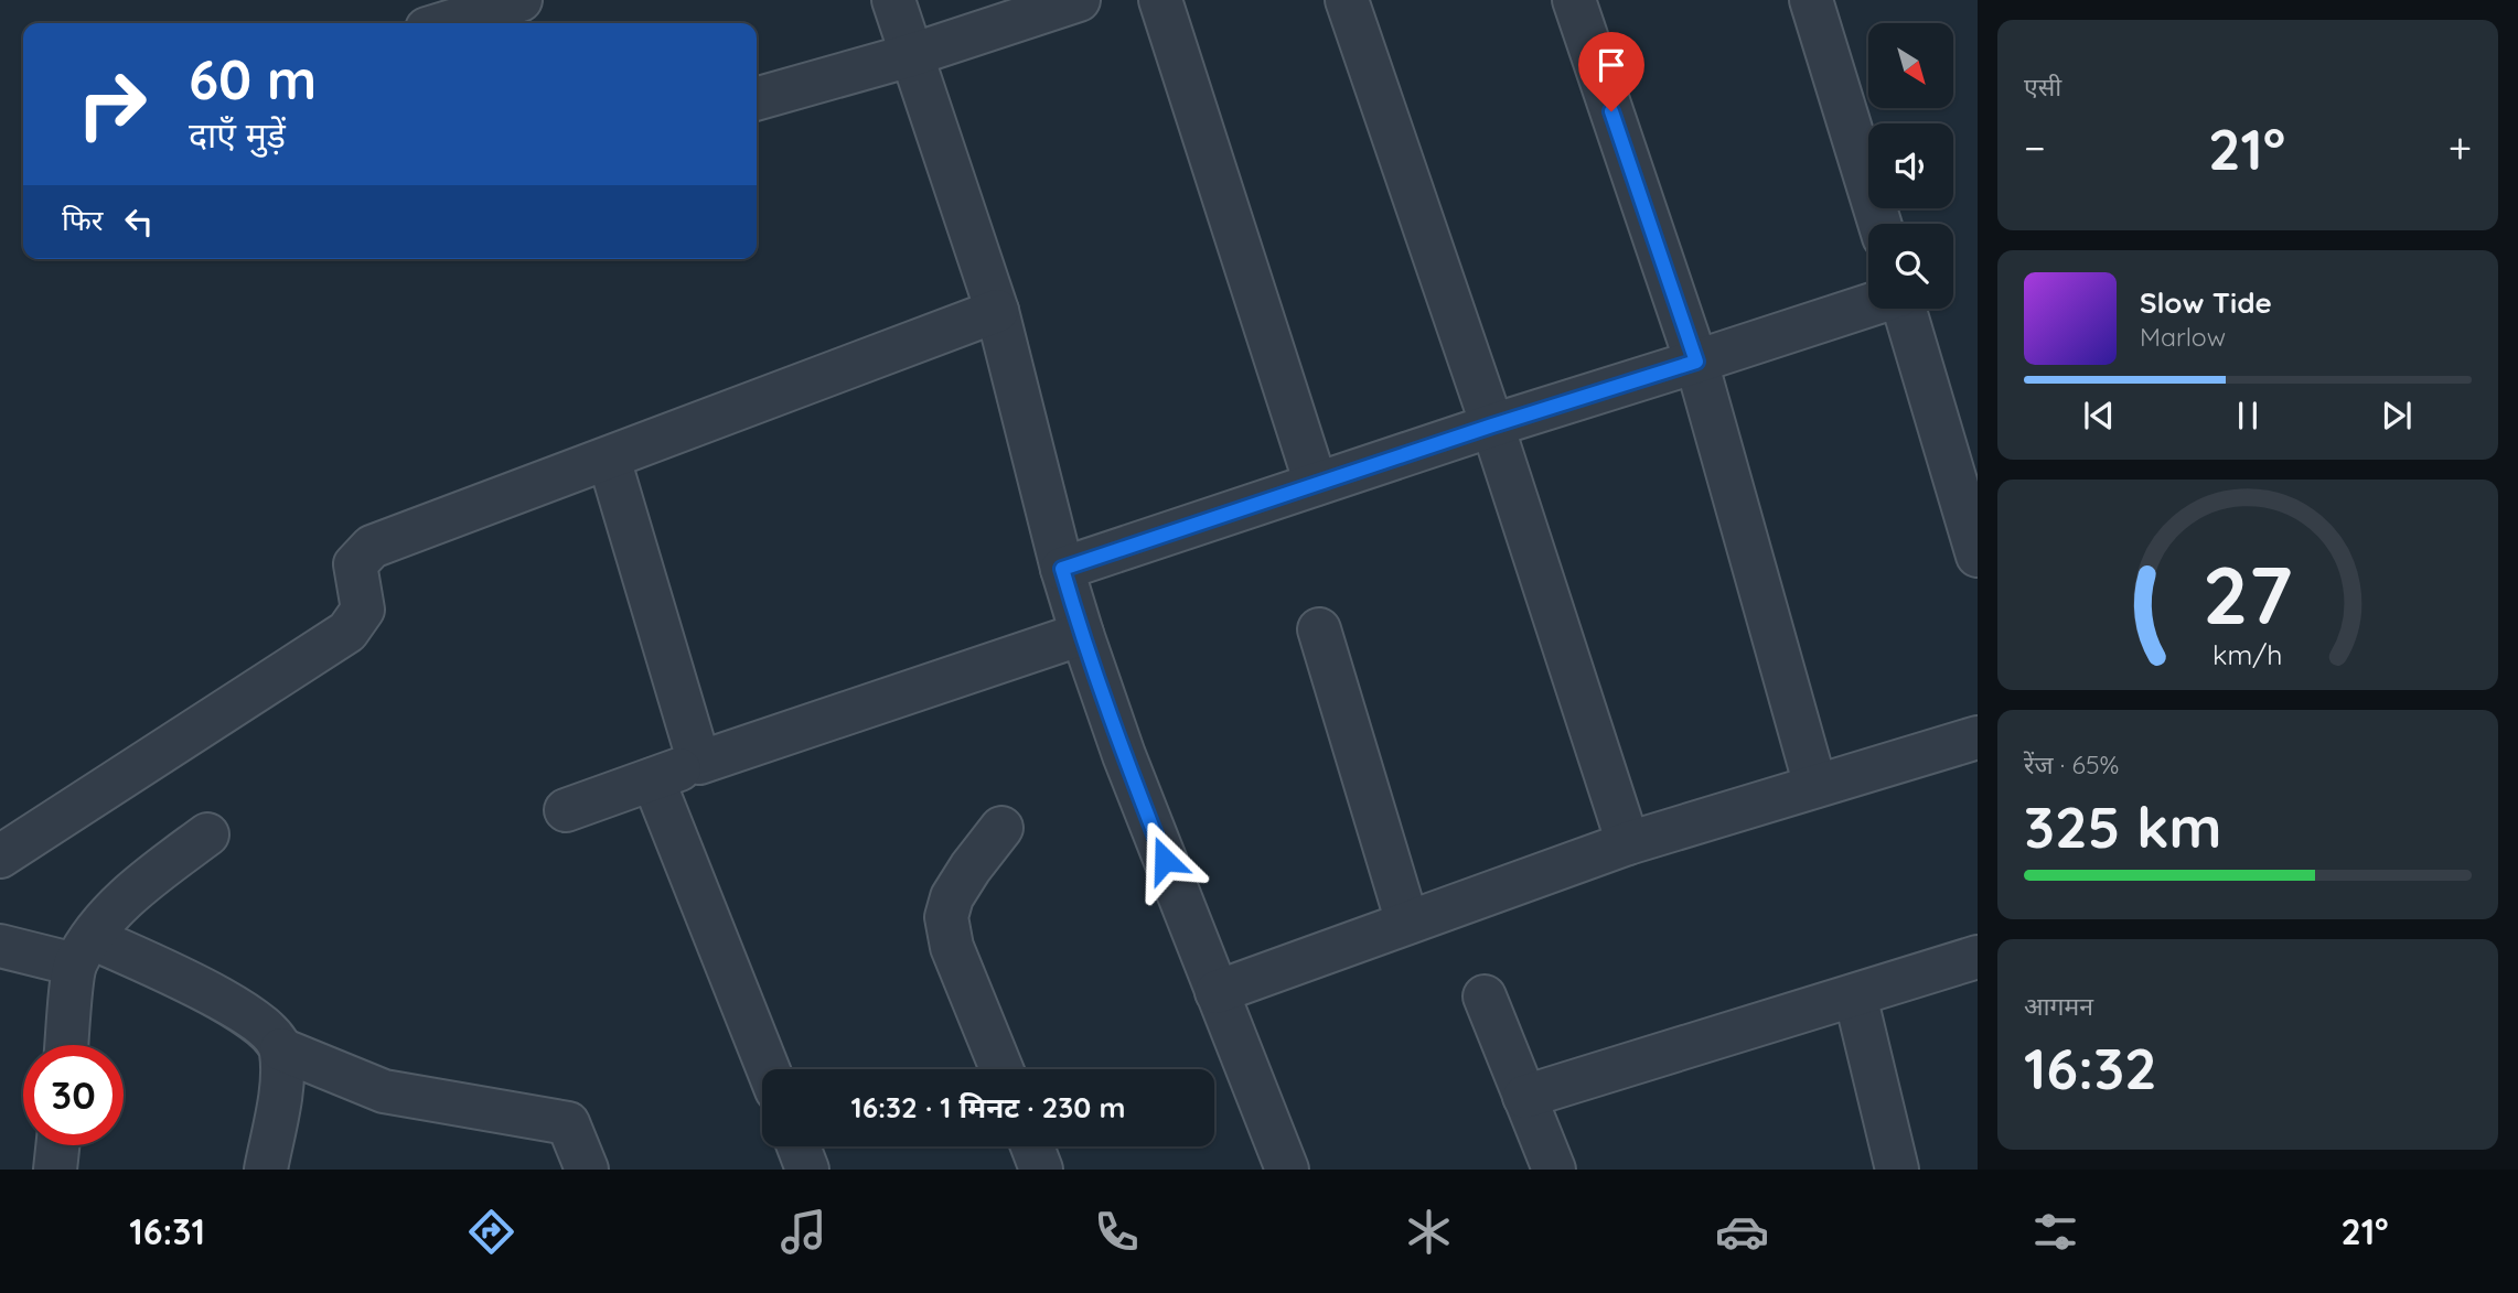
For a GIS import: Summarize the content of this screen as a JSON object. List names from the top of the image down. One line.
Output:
{"north":"bottom right","page":{"tile":["एसी",["रेंज · 65%","325 km"],["आगमन","16:32"]],"turn":["60 m","दाएँ मुड़ें"],"heat":["−","21°","+"],"then":"फिर","song":["Slow Tide","Marlow"],"limit":"30","trip":"16:32 · 1 मिनट · 230 m","tabs":["16:31","21°"],"gauge":["27","km/h"]}}
